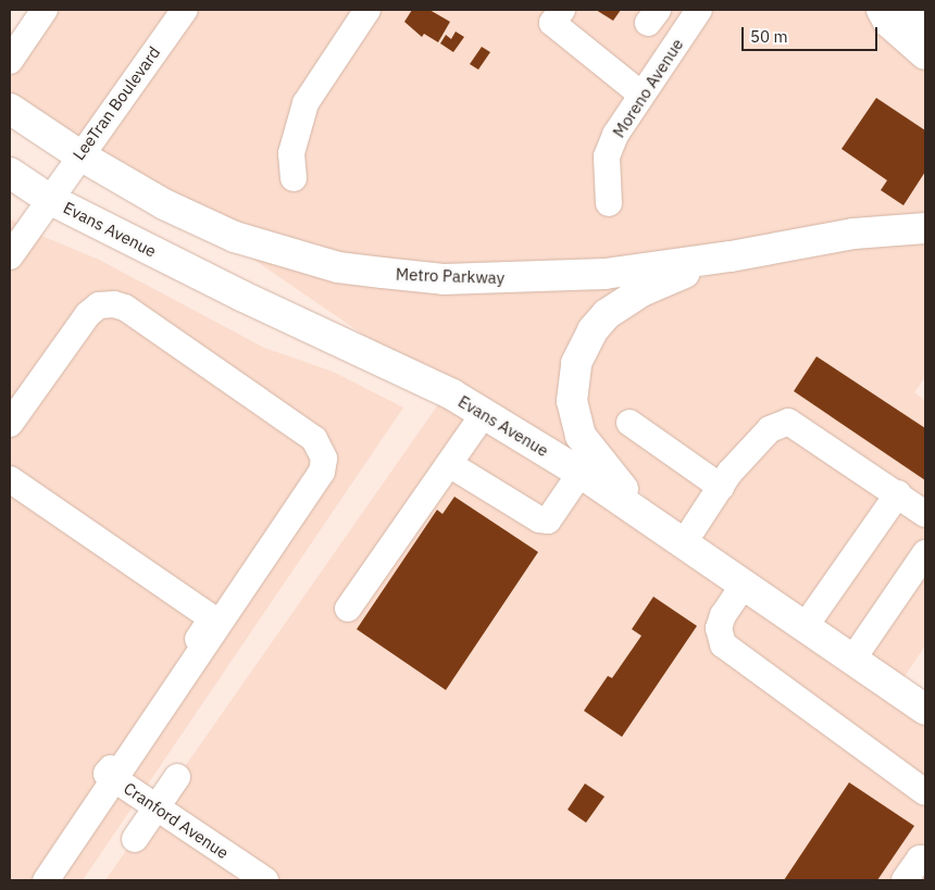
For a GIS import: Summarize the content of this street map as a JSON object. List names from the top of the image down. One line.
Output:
{"streets":{"main road":["Evans Avenue","Metro Parkway"],"street":["Moreno Avenue","LeeTran Boulevard","Cranford Avenue"]},"crossings":[["LeeTran Boulevard","Evans Avenue"],["LeeTran Boulevard","Metro Parkway"]],"scale_bar":"50 m"}
